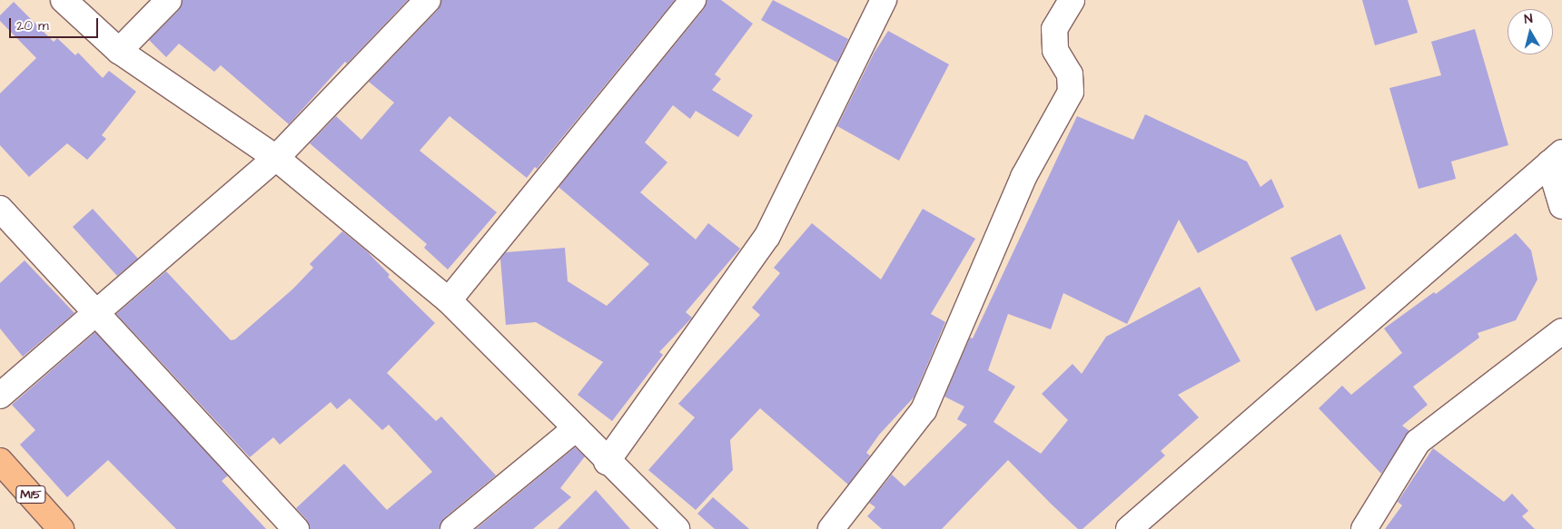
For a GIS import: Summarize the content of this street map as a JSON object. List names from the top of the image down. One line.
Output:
{"streets":{"highway":["M15"]},"scale_bar":"20 m","north":"top"}
